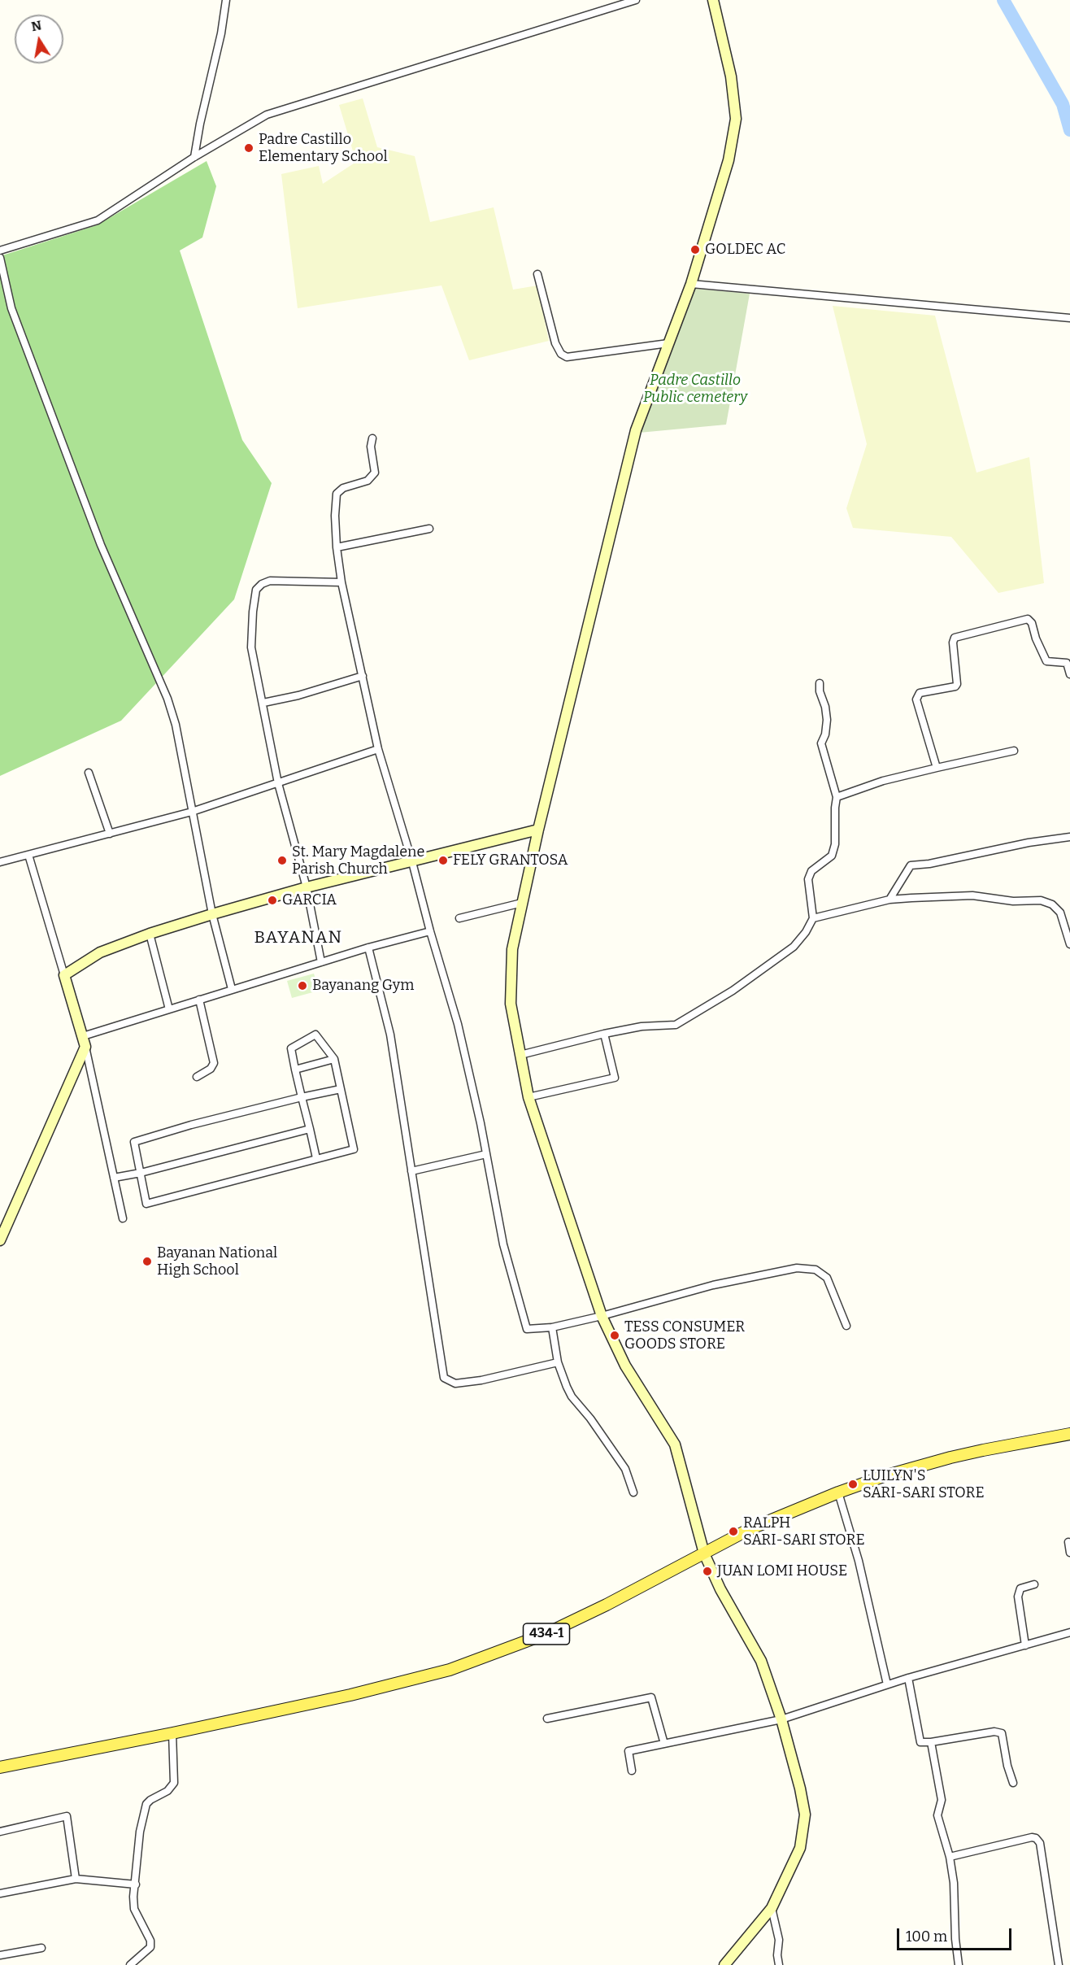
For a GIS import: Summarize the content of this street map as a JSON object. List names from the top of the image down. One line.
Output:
{"streets":{"main road":["434-1"]},"districts":["BAYANAN"],"parks":["Padre Castillo Public cemetery"],"places":["Padre Castillo Elementary School","GOLDEC AC","St. Mary Magdalene Parish Church","FELY GRANTOSA","GARCIA","Bayanang Gym","Bayanan National High School","TESS CONSUMER GOODS STORE","LUILYN'S SARI-SARI STORE","RALPH SARI-SARI STORE","JUAN LOMI HOUSE"],"scale_bar":"100 m","north":"top"}
